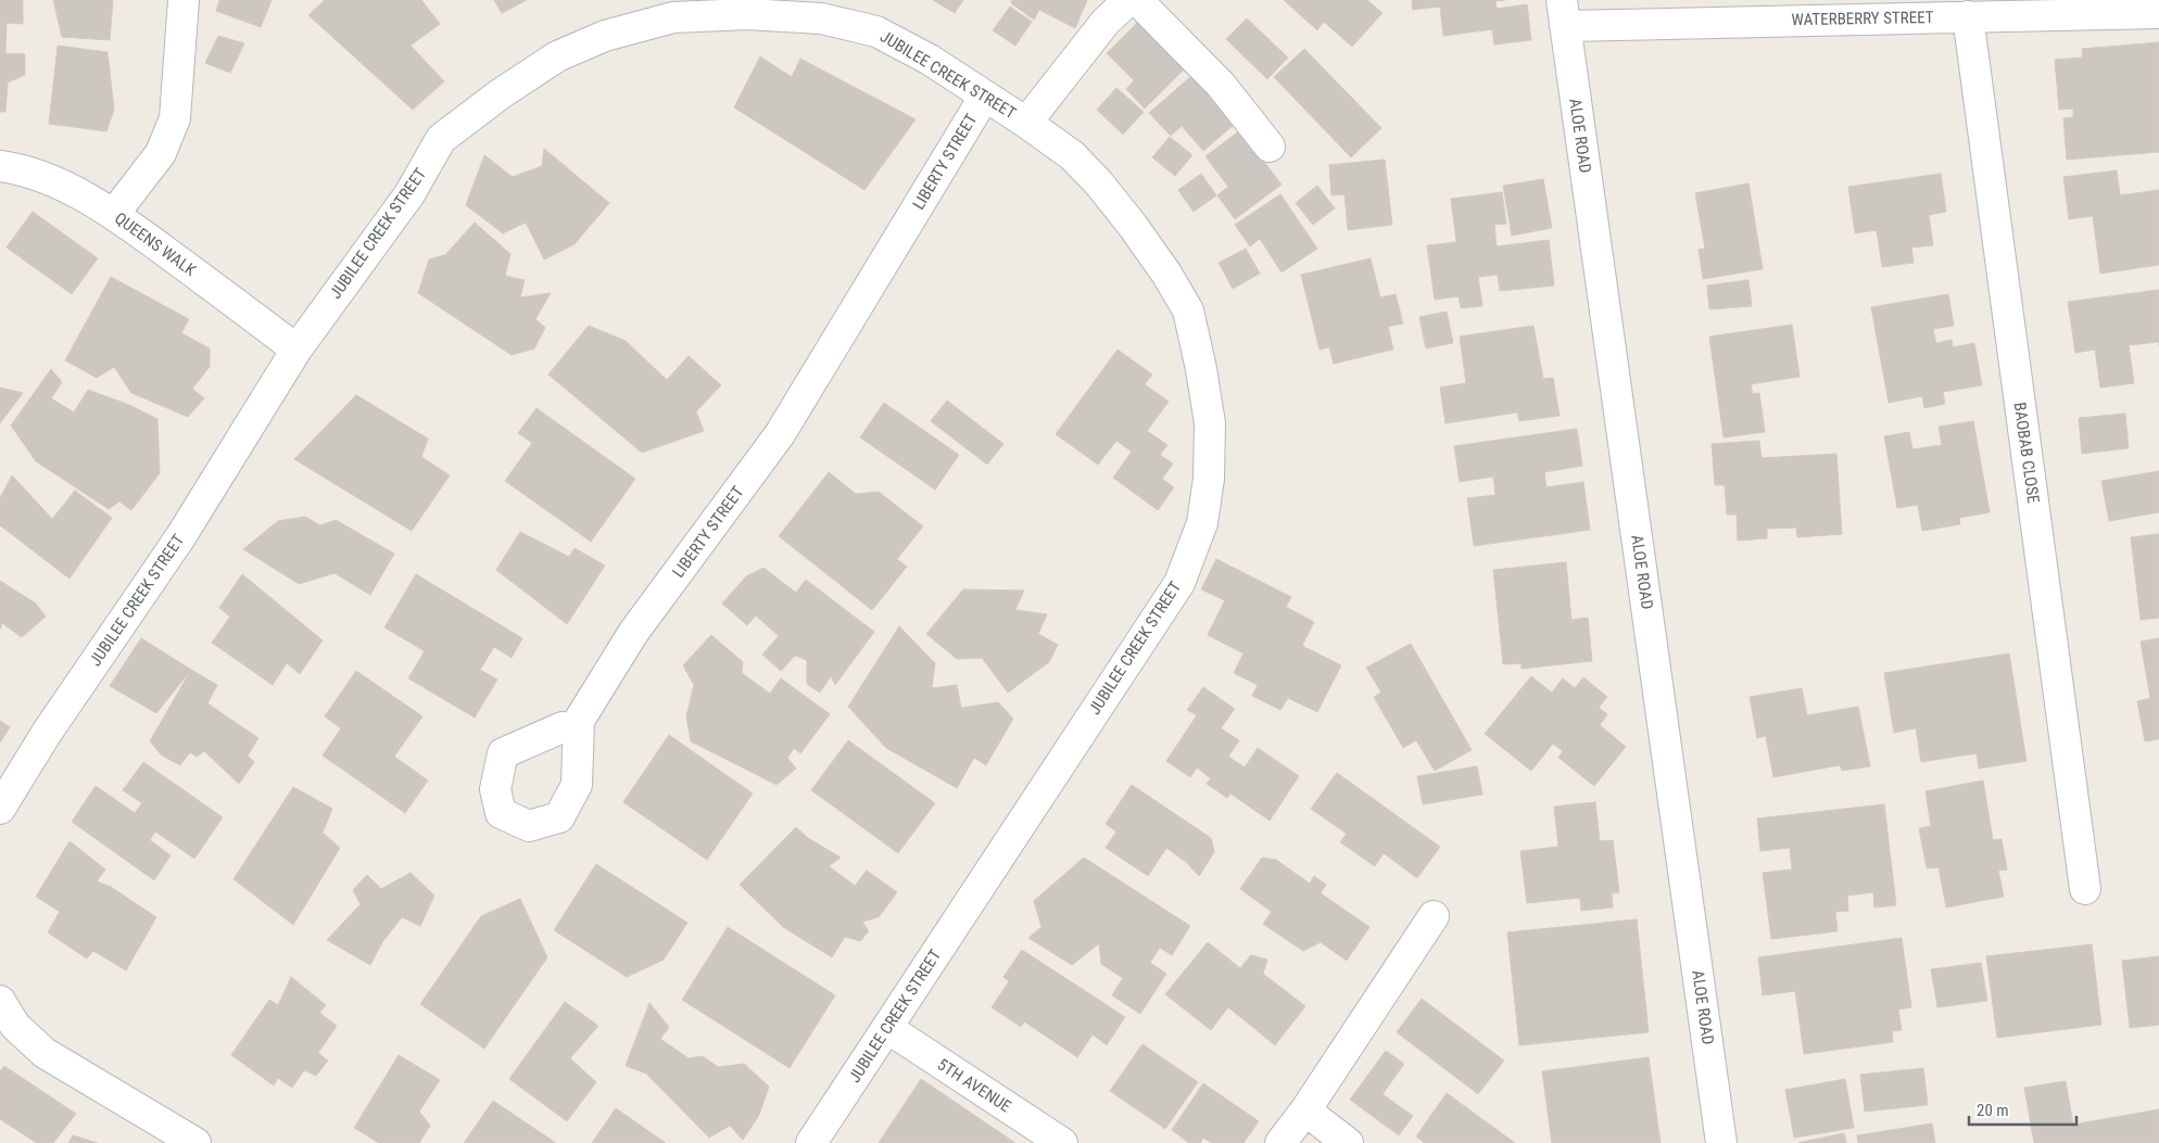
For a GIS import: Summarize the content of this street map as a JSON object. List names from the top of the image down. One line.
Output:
{"streets":{"street":["WATERBERRY STREET","JUBILEE CREEK STREET","ALOE ROAD","LIBERTY STREET","QUEENS WALK","BAOBAB CLOSE","5TH AVENUE"]},"crossings":[["WATERBERRY STREET","ALOE ROAD"],["WATERBERRY STREET","BAOBAB CLOSE"],["JUBILEE CREEK STREET","LIBERTY STREET"],["JUBILEE CREEK STREET","QUEENS WALK"],["JUBILEE CREEK STREET","5TH AVENUE"]],"scale_bar":"20 m"}
